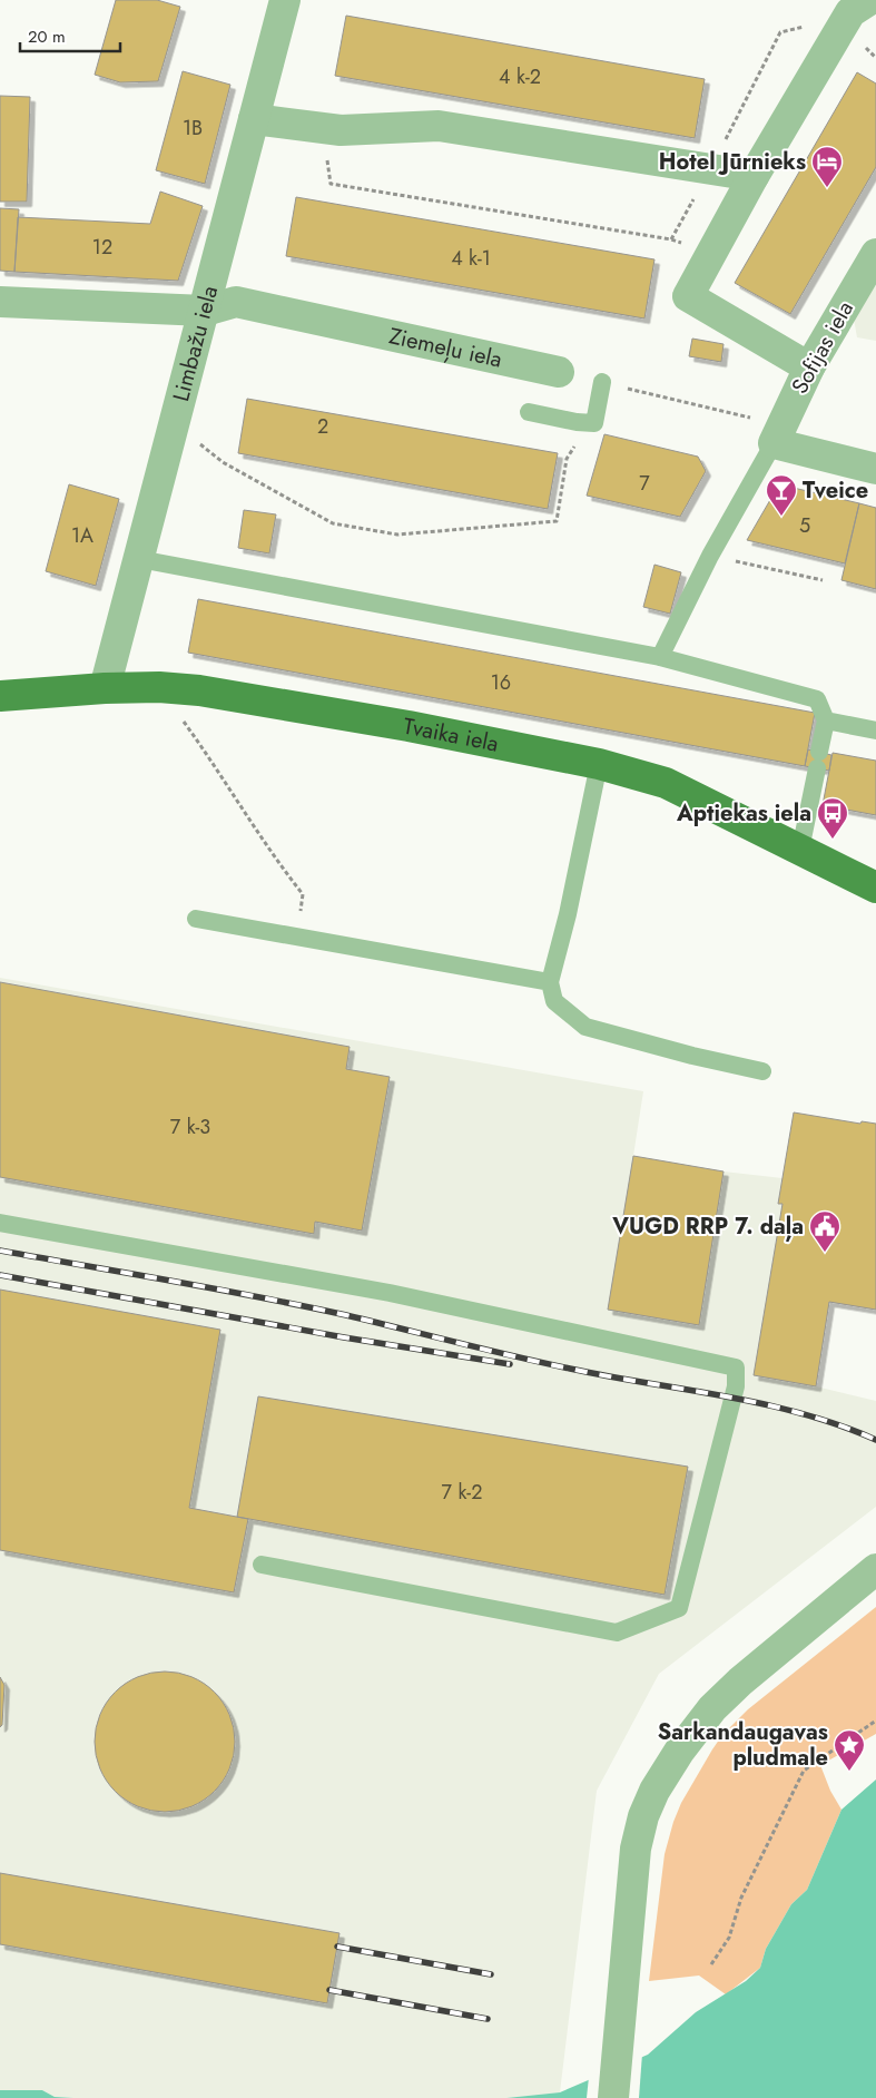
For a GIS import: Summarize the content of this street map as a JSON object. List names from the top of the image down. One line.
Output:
{"streets":{"main road":["Tvaika iela"],"street":["Limbažu iela","Ziemeļu iela","Sofijas iela"]},"crossings":[["Limbažu iela","Ziemeļu iela"],["Limbažu iela","Tvaika iela"]],"places":{"hotel":["Hotel Jūrnieks"],"bar":["Tveice"],"bus stop":["Aptiekas iela"],"public building":["VUGD RRP 7. daļa"],"place":["Sarkandaugavas pludmale"]},"house_numbers":["4 k-2","1B","12","4 k-1","2","7","5","1A","16","7 k-3","7 k-2"],"scale_bar":"20 m"}
